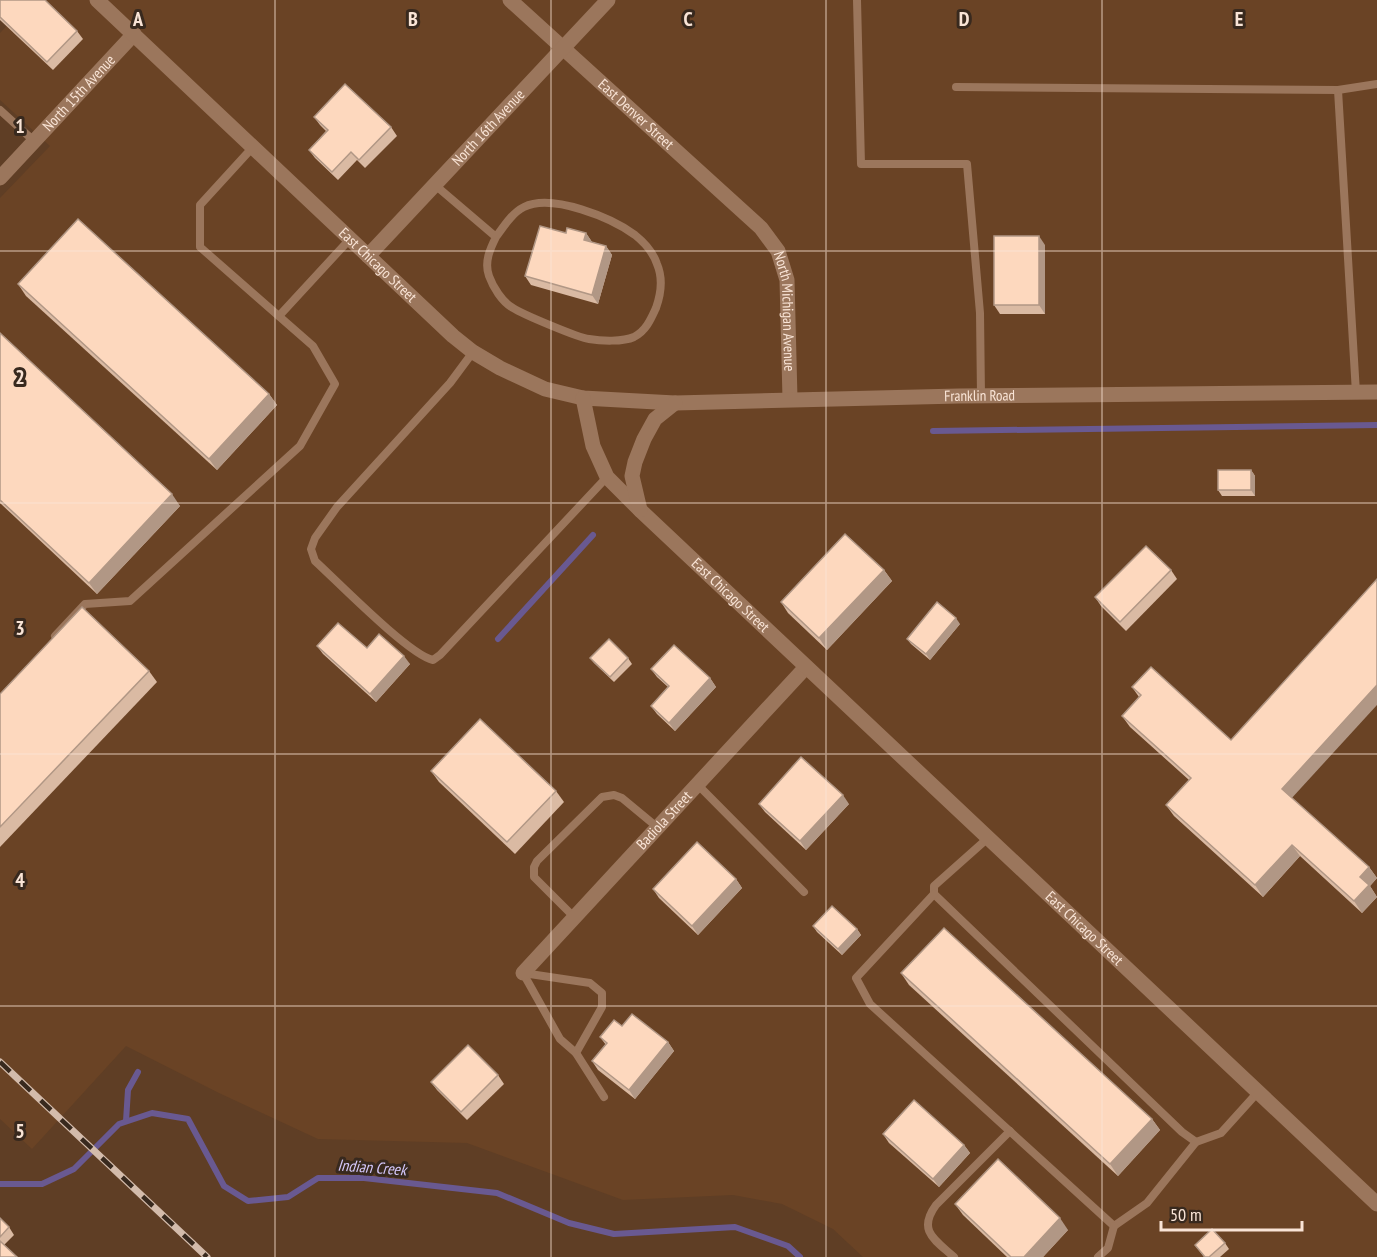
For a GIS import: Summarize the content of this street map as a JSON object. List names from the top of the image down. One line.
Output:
{"streets":{"street":["North 15th Avenue","East Denver Street","North 16th Avenue","East Chicago Street","North Michigan Avenue","Franklin Road","Badiola Street"]},"crossings":[["North 15th Avenue","East Chicago Street"],["East Denver Street","North 16th Avenue"],["East Denver Street","North Michigan Avenue"],["North 16th Avenue","East Chicago Street"],["East Chicago Street","Franklin Road"],["East Chicago Street","Badiola Street"],["North Michigan Avenue","Franklin Road"]],"water":["Indian Creek"],"scale_bar":"50 m","grid":{"columns":["A","B","C","D","E"],"rows":["1","2","3","4","5"]}}
